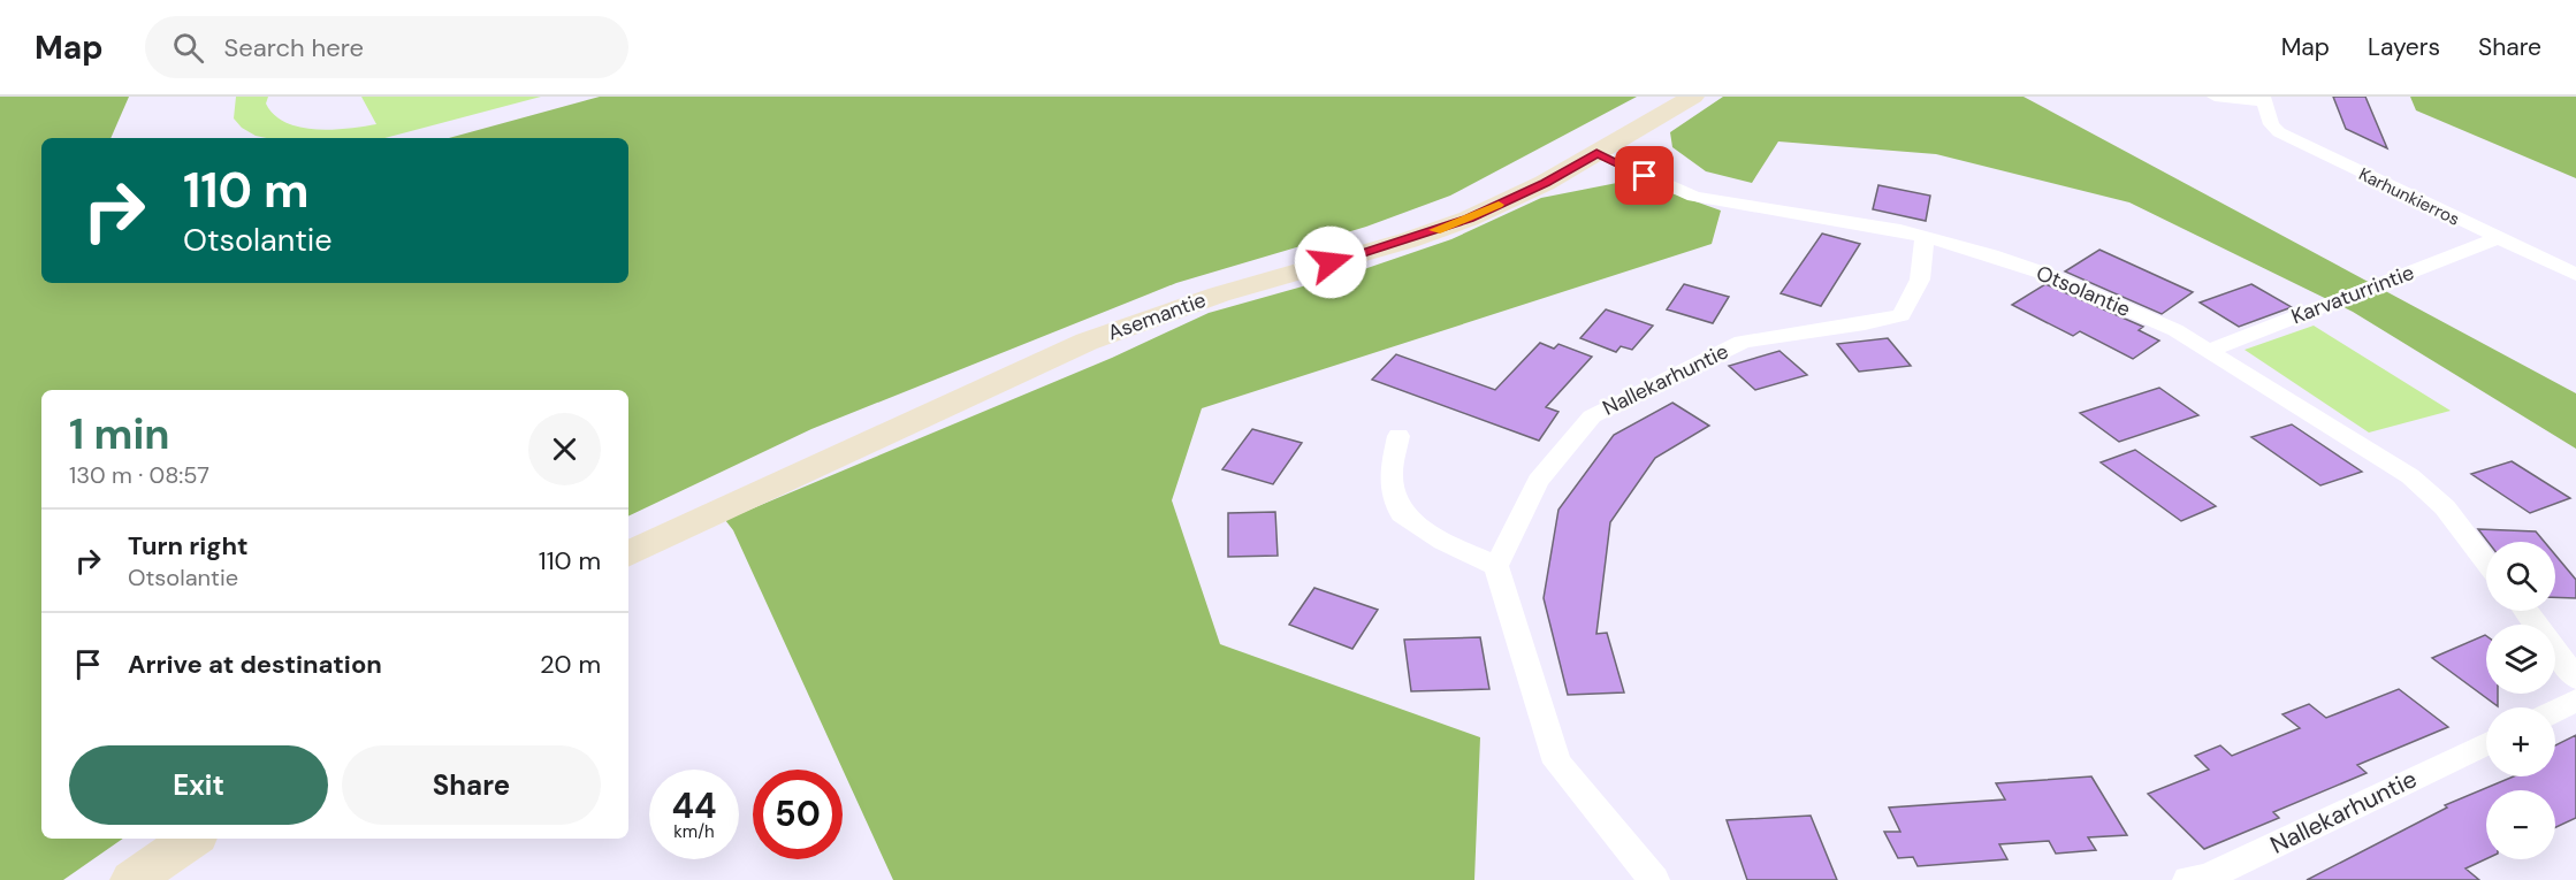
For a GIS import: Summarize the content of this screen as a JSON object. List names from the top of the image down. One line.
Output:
{"streets":{"main road":["Asemantie"],"street":["Karhunkierros","Otsolantie","Karvaturrintie","Nallekarhuntie"]},"crossings":[["Karhunkierros","Karvaturrintie"],["Otsolantie","Karvaturrintie"],["Otsolantie","Asemantie"],["Otsolantie","Nallekarhuntie"]],"page":{"header":"Map","search":"Search here","nav":["Map","Layers","Share"],"turn":["110 m","Otsolantie"],"heading":["1 min","130 m · 08:57"],"list":[{"name":"Turn right","note":"Otsolantie","value":"110 m"},{"name":"Arrive at destination","value":"20 m"}],"map_buttons":["+","−"],"buttons":["Exit","Share"],"speed":"44 km/h","limit":"50"}}
